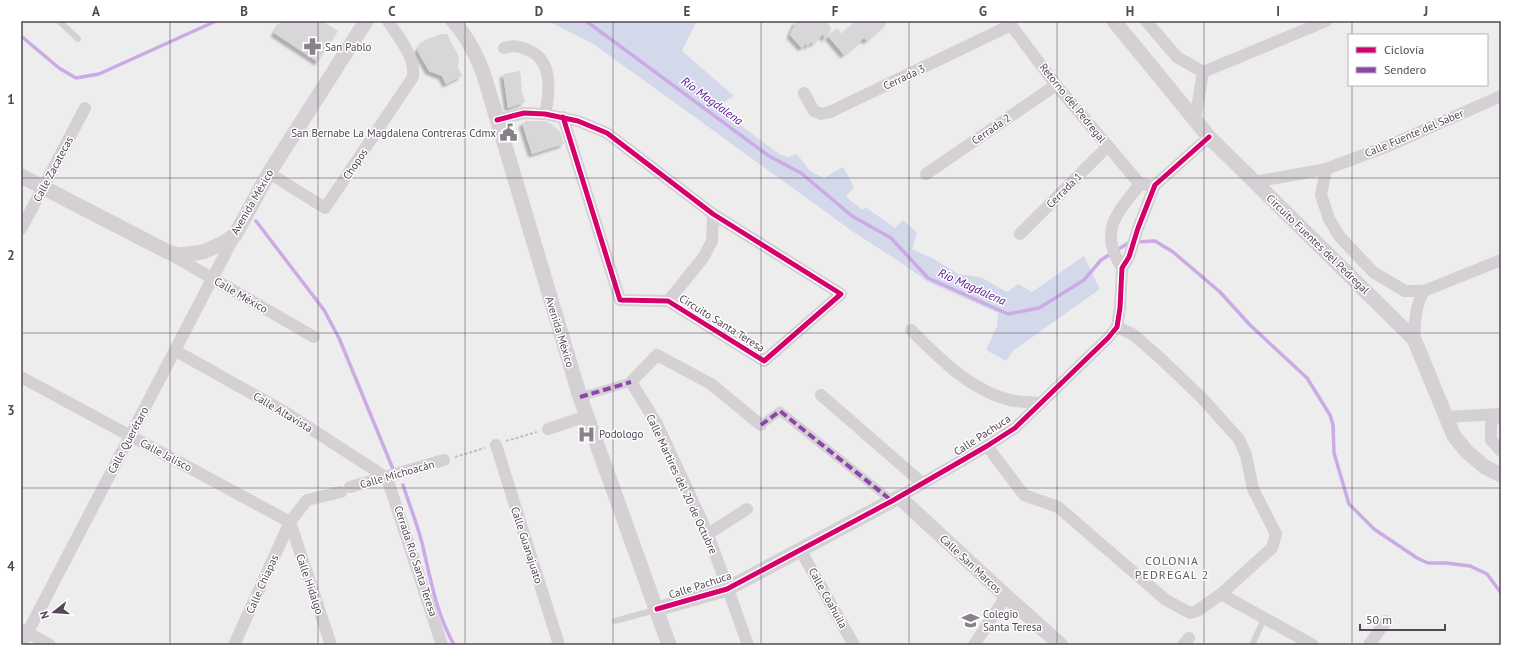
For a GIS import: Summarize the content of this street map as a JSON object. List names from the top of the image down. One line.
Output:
{"streets":{"street":["Cerrada 3","Retorno del Pedregal","Cerrada 2","Calle Fuente del Saber","Chopos","Calle Zacatecas","Cerrada 1","Avenida México","Circuito Fuentes del Pedregal","Calle México","Circuito Santa Teresa","Calle Altavista","Calle Pachuca","Calle Querétaro","Calle Jalisco","Calle Michoacán","Calle Mártires del 20 de Octubre","Calle Guanajuato","Cerrada Río Santa Teresa","Calle San Marcos","Calle Chiapas","Calle Hidalgo","Calle Coahuila"]},"crossings":[["Cerrada 3","Retorno del Pedregal"],["Retorno del Pedregal","Cerrada 2"],["Retorno del Pedregal","Cerrada 1"],["Calle Fuente del Saber","Circuito Fuentes del Pedregal"],["Chopos","Avenida México"],["Calle Zacatecas","Avenida México"],["Avenida México","Calle México"],["Avenida México","Circuito Santa Teresa"],["Avenida México","Calle Pachuca"],["Avenida México","Calle Querétaro"],["Calle México","Calle Querétaro"],["Calle Altavista","Calle Querétaro"],["Calle Altavista","Calle Michoacán"],["Calle Altavista","Cerrada Río Santa Teresa"],["Calle Pachuca","Calle Mártires del 20 de Octubre"],["Calle Pachuca","Calle San Marcos"],["Calle Pachuca","Calle Coahuila"],["Calle Querétaro","Calle Jalisco"],["Calle Jalisco","Calle Michoacán"],["Calle Jalisco","Calle Chiapas"],["Calle Jalisco","Calle Hidalgo"],["Calle Michoacán","Cerrada Río Santa Teresa"],["Calle Michoacán","Calle Chiapas"],["Calle Michoacán","Calle Hidalgo"],["Calle Chiapas","Calle Hidalgo"]],"districts":["COLONIA PEDREGAL 2"],"water":["Río Magdalena"],"places":{"pharmacy":["San Pablo"],"public building":["San Bernabe La Magdalena Contreras Cdmx"],"hospital":["Podologo"],"school or university":["Colegio Santa Teresa"]},"legend":["Ciclovía","Sendero"],"scale_bar":"50 m","north":"left","grid":{"columns":["A","B","C","D","E","F","G","H","I","J"],"rows":["1","2","3","4"]}}
